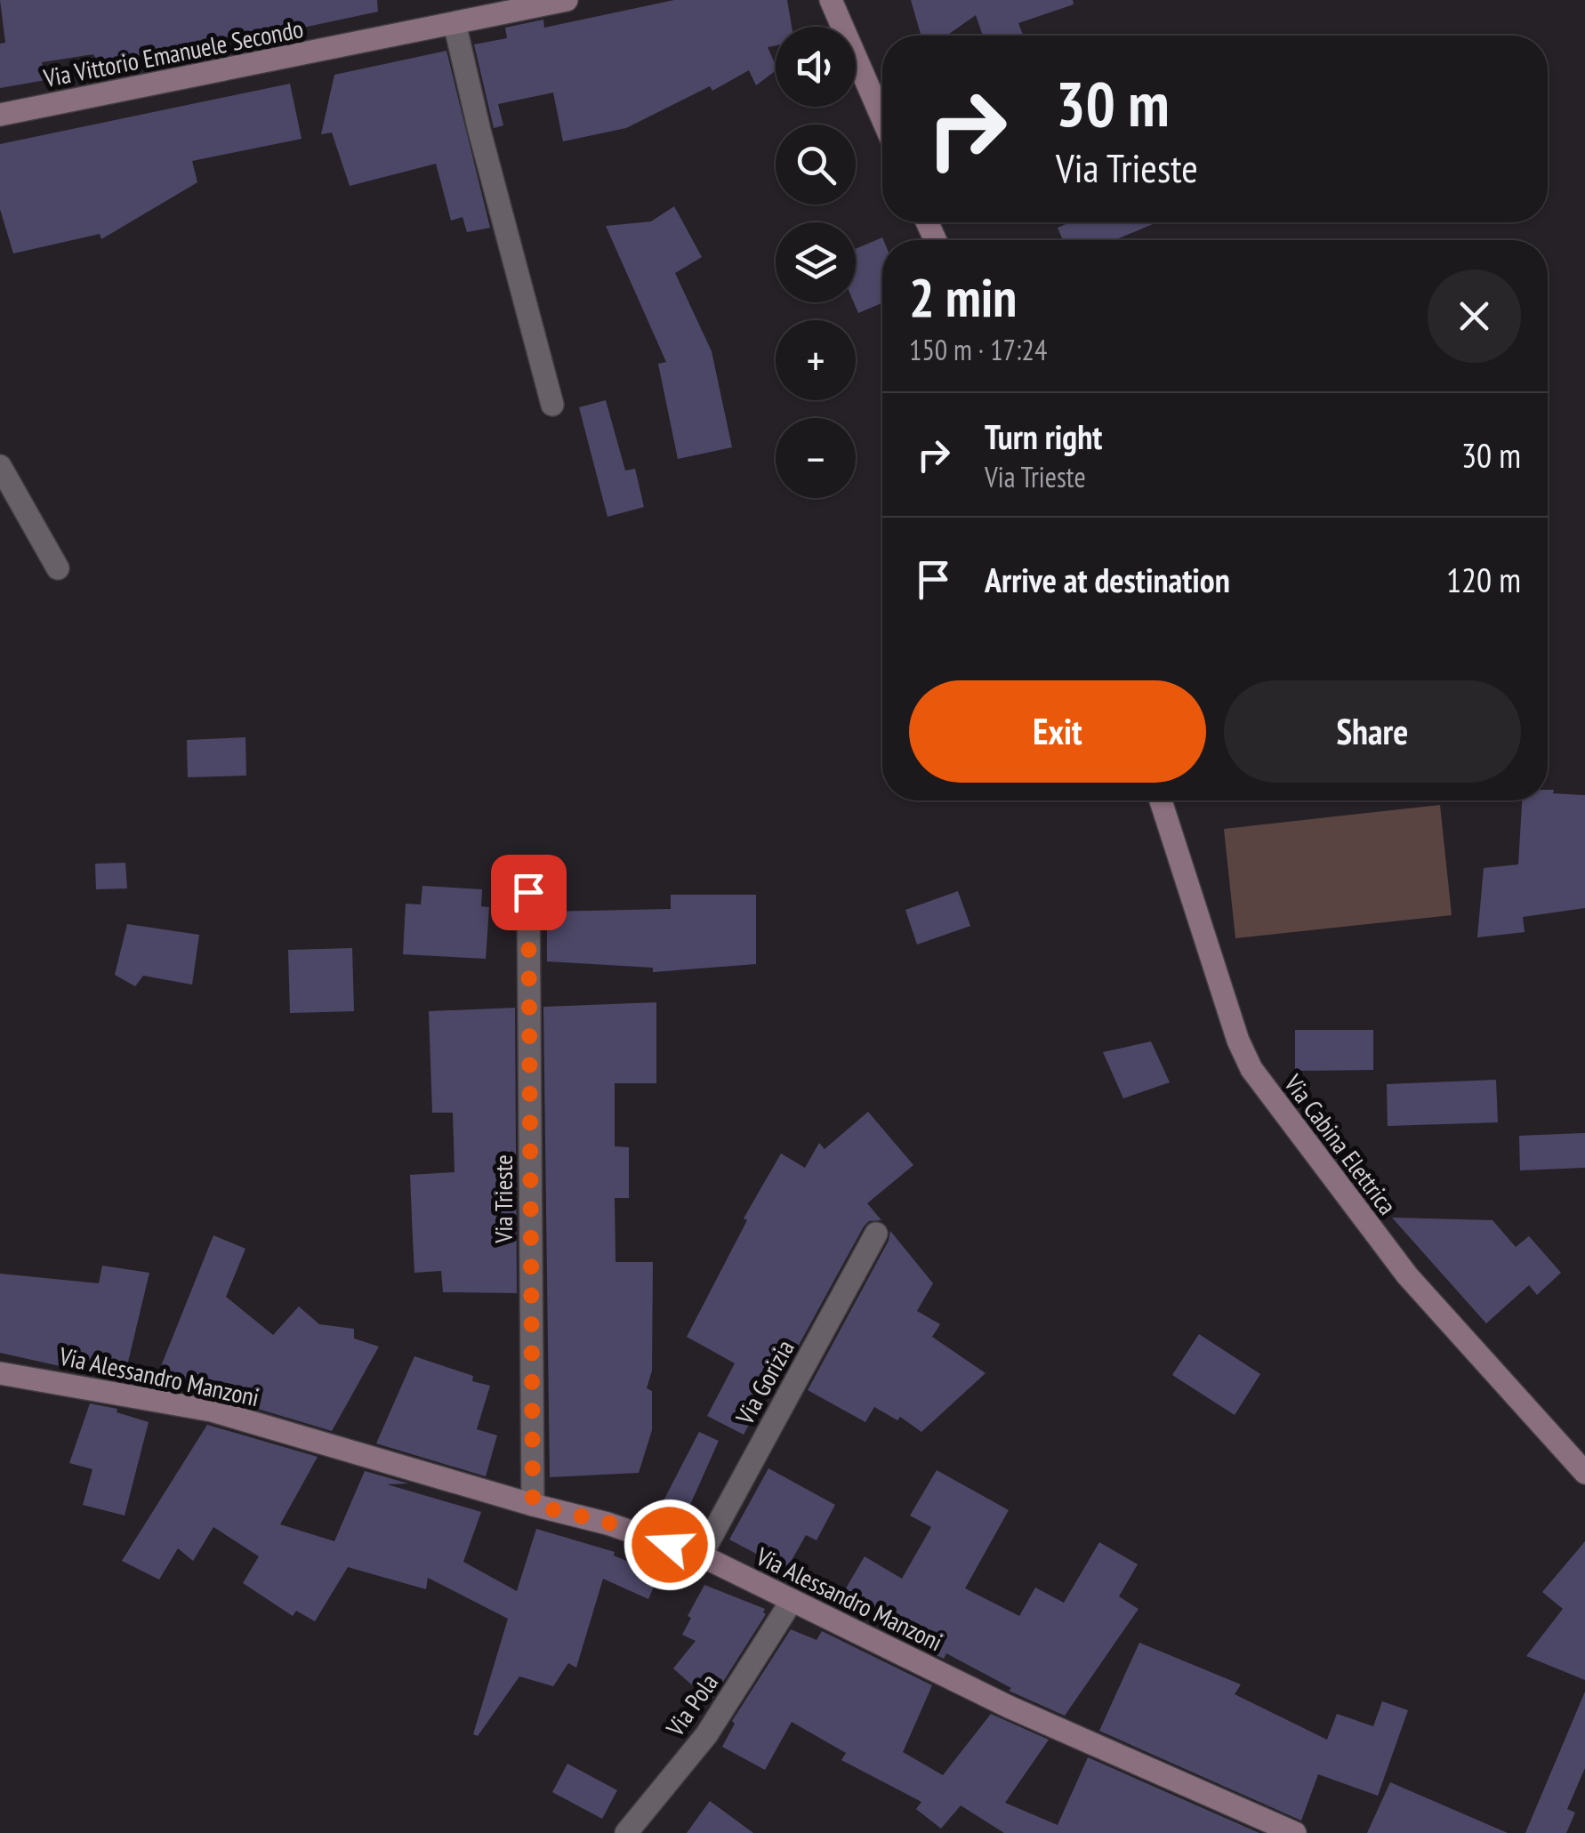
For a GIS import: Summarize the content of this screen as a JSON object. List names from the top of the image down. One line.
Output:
{"streets":{"street":["Via Vittorio Emanuele Secondo","Via Cabina Elettrica","Via Trieste","Via Alessandro Manzoni","Via Gorizia","Via Pola"]},"crossings":[["Via Trieste","Via Alessandro Manzoni"],["Via Alessandro Manzoni","Via Gorizia"],["Via Alessandro Manzoni","Via Pola"]],"page":{"map_buttons":["+","−"],"turn":["30 m","Via Trieste"],"heading":["2 min","150 m · 17:24"],"list":[{"name":"Turn right","note":"Via Trieste","value":"30 m"},{"name":"Arrive at destination","value":"120 m"}],"buttons":["Exit","Share"]}}
